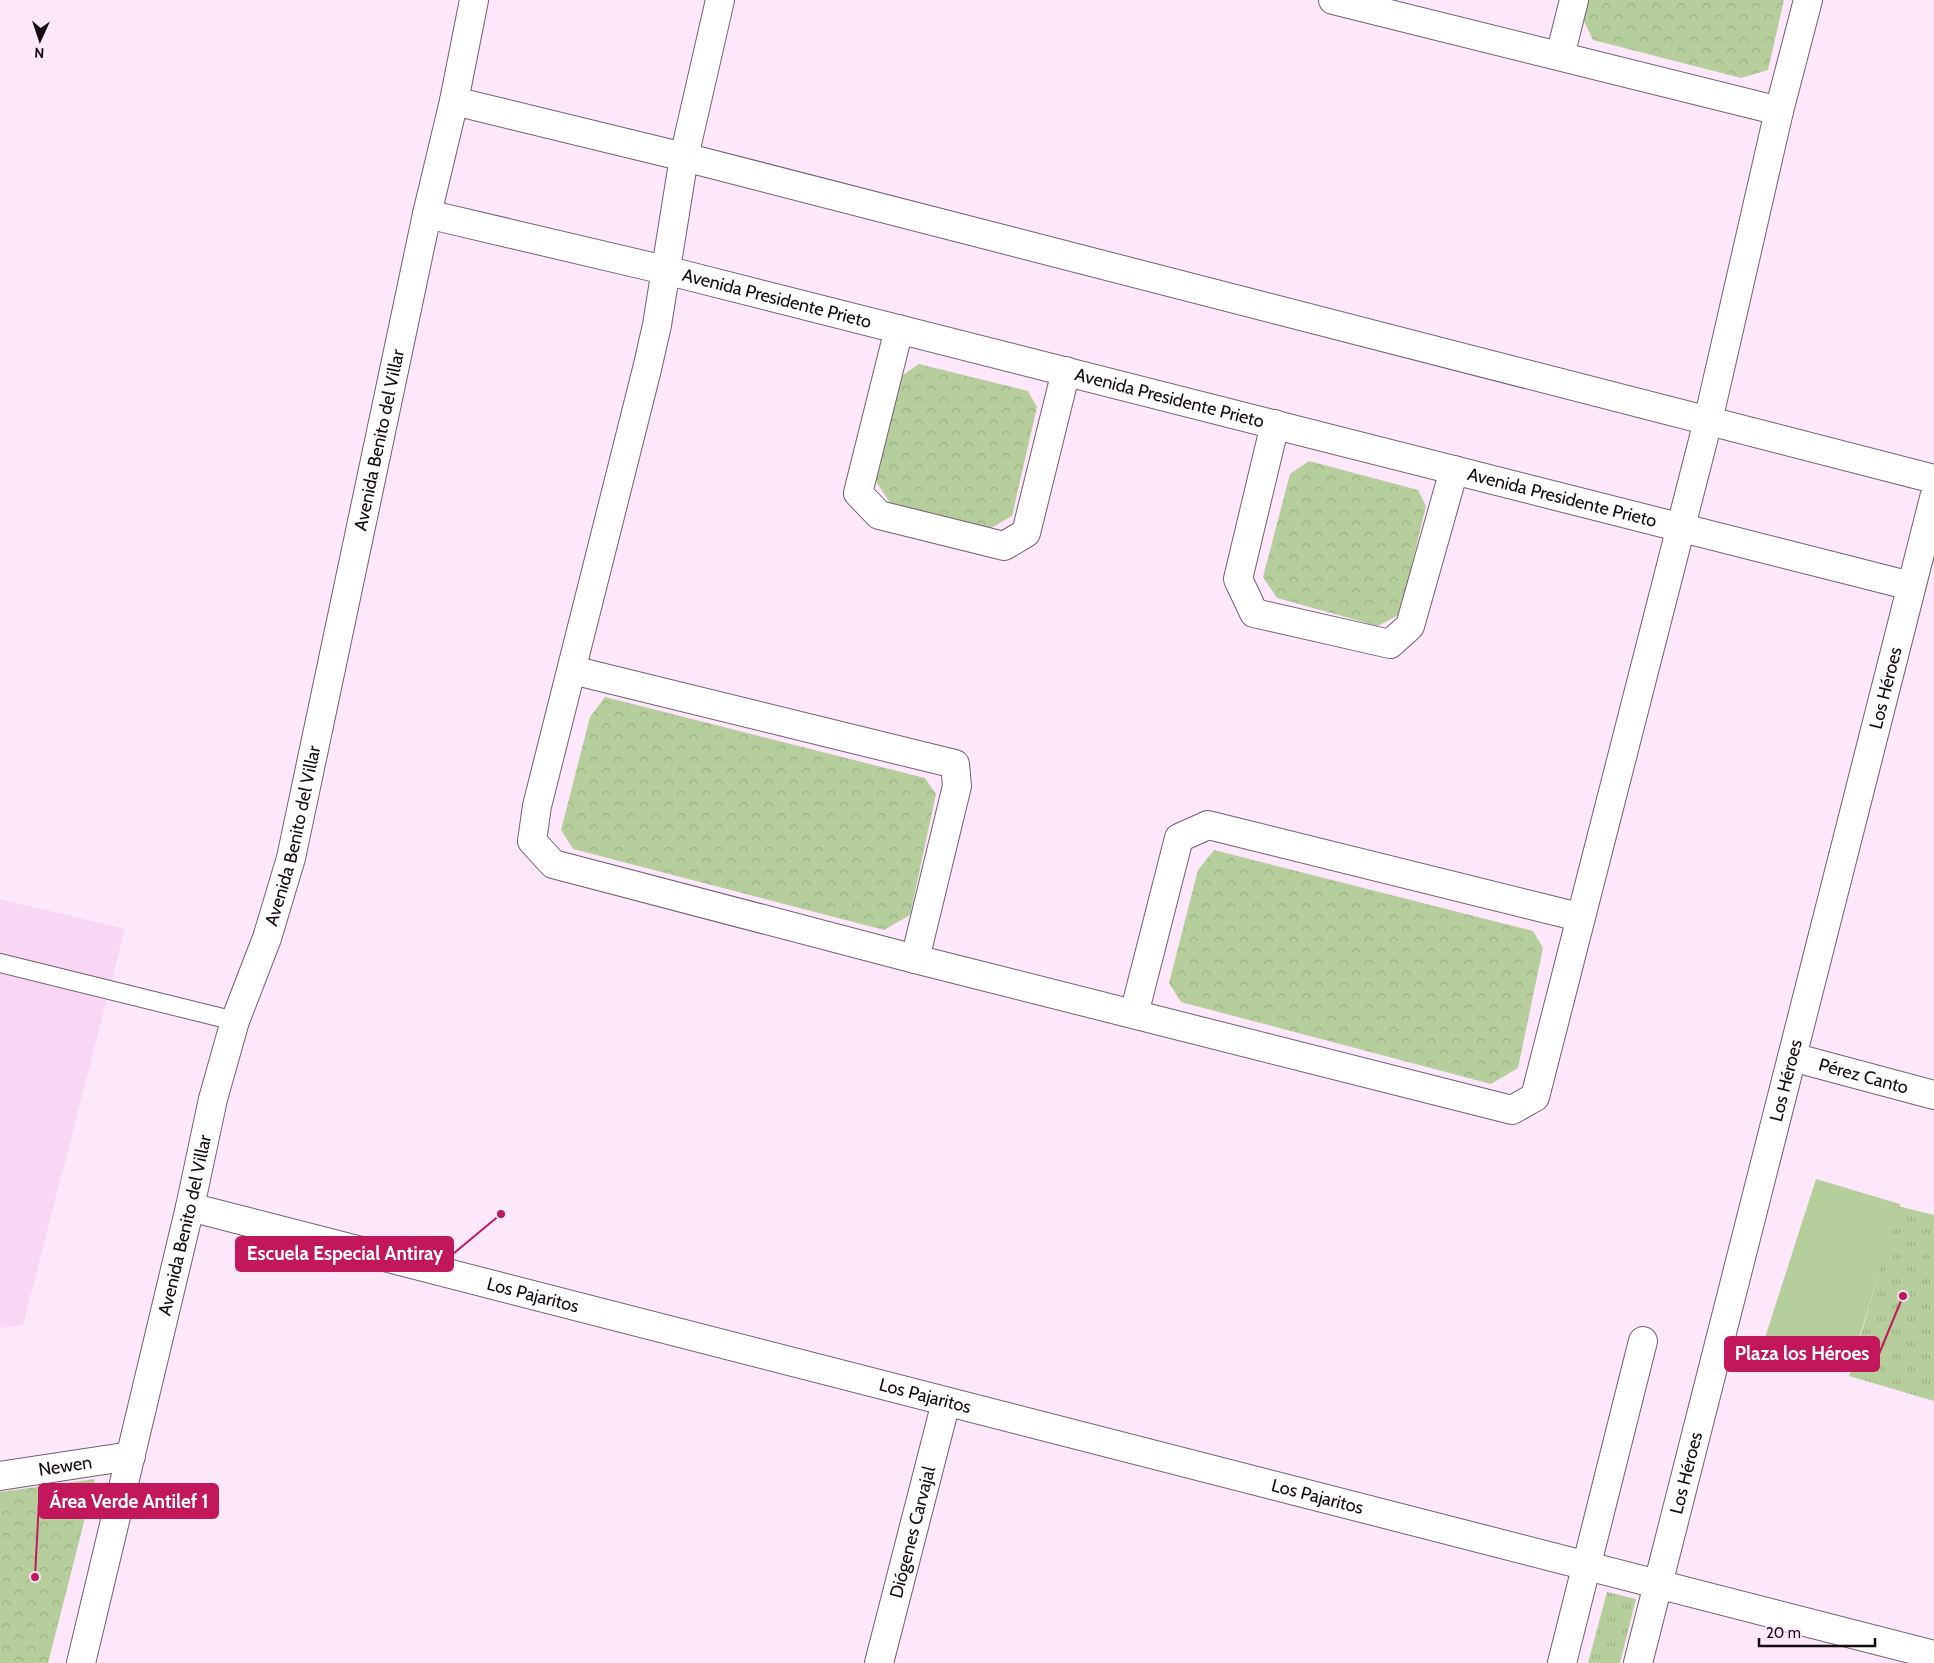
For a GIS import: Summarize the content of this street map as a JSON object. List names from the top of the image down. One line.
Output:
{"streets":{"street":["Avenida Presidente Prieto","Avenida Benito del Villar","Los Héroes","Pérez Canto","Los Pajaritos","Newen","Diógenes Carvajal"]},"crossings":[["Avenida Presidente Prieto","Avenida Benito del Villar"],["Avenida Presidente Prieto","Los Héroes"],["Avenida Benito del Villar","Los Pajaritos"],["Avenida Benito del Villar","Newen"],["Los Héroes","Pérez Canto"],["Los Héroes","Los Pajaritos"],["Los Pajaritos","Diógenes Carvajal"]],"places":["Escuela Especial Antiray","Plaza los Héroes","Área Verde Antilef 1"],"scale_bar":"20 m","north":"bottom"}
